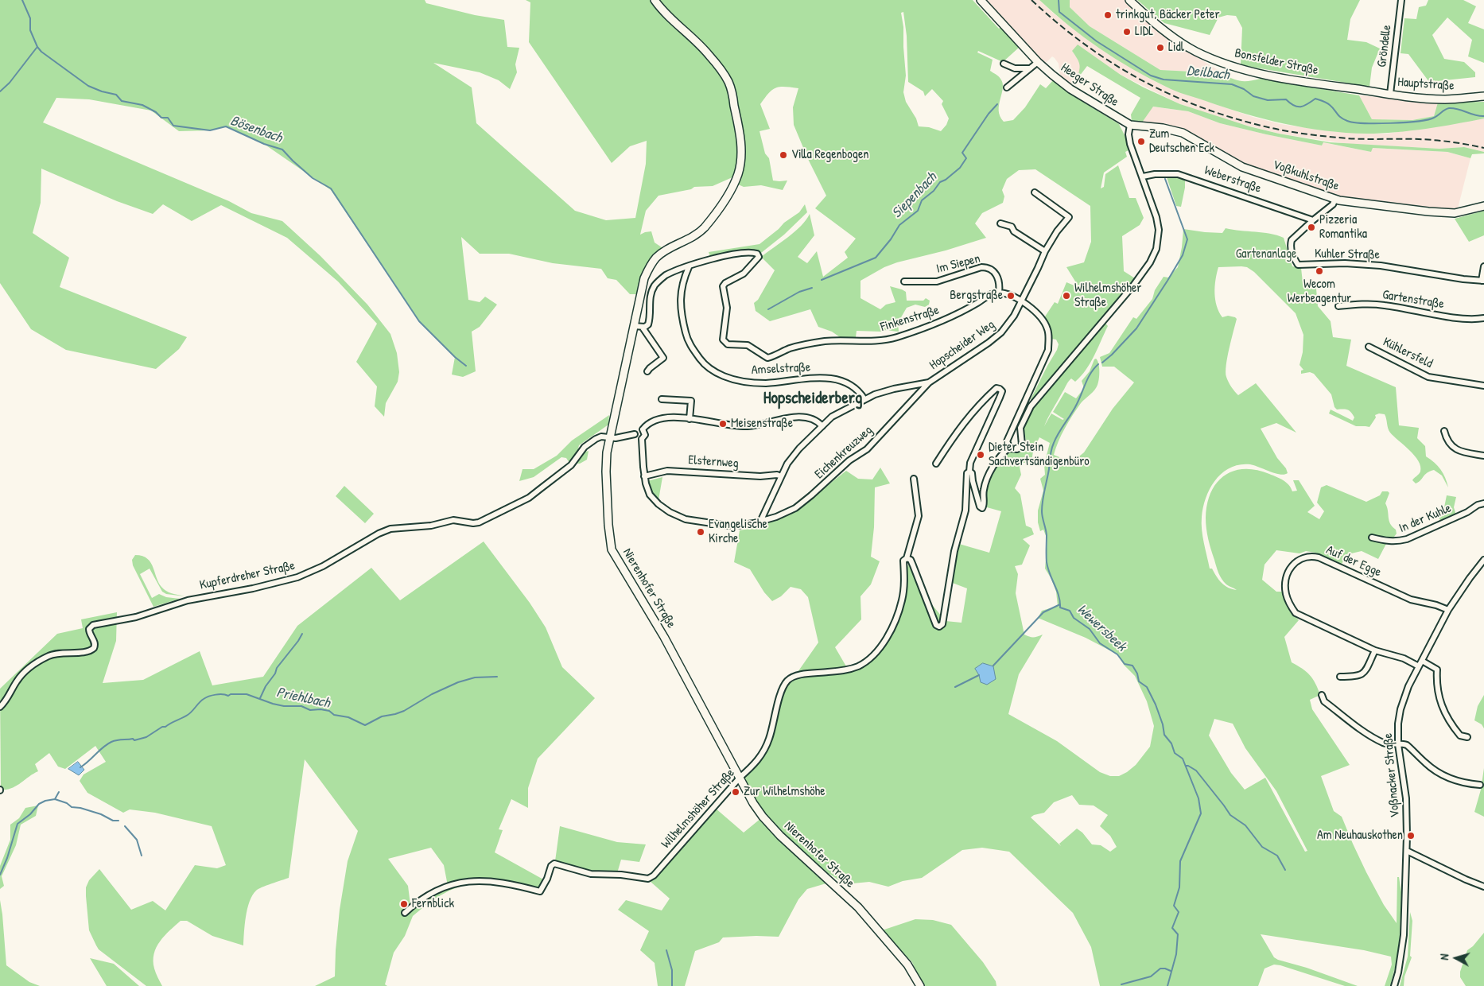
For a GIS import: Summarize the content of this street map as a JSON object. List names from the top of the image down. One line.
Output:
{"streets":{"street":["Gröndelle","Bonsfelder Straße","Hauptstraße","Heeger Straße","Voßkuhlstraße","Weberstraße","Kuhler Straße","Im Siepen","Gartenstraße","Finkenstraße","Hopscheider Weg","Kühlersfeld","Amselstraße","Eichenkreuzweg","Elsternweg","In der Kuhle","Auf der Egge","Kupferdreher Straße","Nierenhofer Straße","Voßnacker Straße","Wilhelmshöher Straße"]},"crossings":[["Gröndelle","Bonsfelder Straße"],["Gröndelle","Hauptstraße"],["Bonsfelder Straße","Hauptstraße"],["Heeger Straße","Voßkuhlstraße"],["Voßkuhlstraße","Kuhler Straße"],["Weberstraße","Kuhler Straße"],["Im Siepen","Finkenstraße"],["Finkenstraße","Amselstraße"],["Hopscheider Weg","Amselstraße"],["Hopscheider Weg","Eichenkreuzweg"],["Hopscheider Weg","Elsternweg"],["Auf der Egge","Voßnacker Straße"],["Kupferdreher Straße","Nierenhofer Straße"],["Nierenhofer Straße","Wilhelmshöher Straße"]],"districts":["Hopscheiderberg"],"water":["Deilbach","Bösenbach","Siepenbach","Wewersbeek","Priehlbach"],"parks":["Gartenanlage"],"places":["trinkgut, Bäcker Peter","LIDL","Lidl","Zum Deutschen Eck","Villa Regenbogen","Pizzeria Romantika","Wecom Werbeagentur","Bergstraße","Wilhelmshöher Straße","Meisenstraße","Dieter Stein Sachvertsändigenbüro","Evangelische Kirche","Zur Wilhelmshöhe","Am Neuhauskothen","Fernblick"],"north":"left"}
